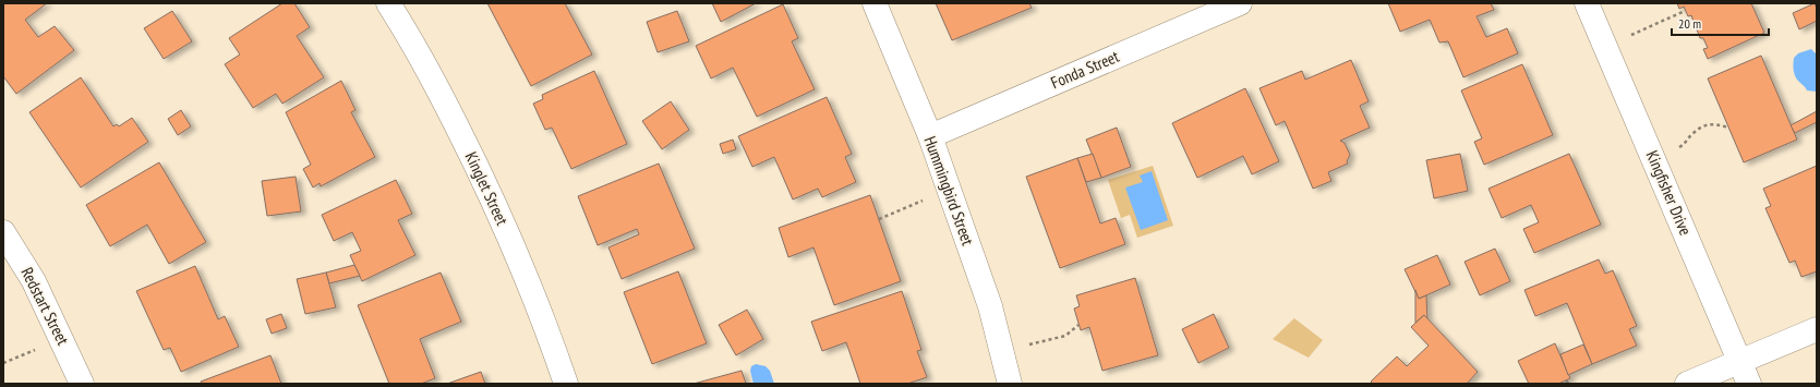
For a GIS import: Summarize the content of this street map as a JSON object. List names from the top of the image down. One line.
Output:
{"streets":{"street":["Fonda Street","Kinglet Street","Hummingbird Street","Kingfisher Drive","Redstart Street"]},"crossings":[["Fonda Street","Hummingbird Street"]],"scale_bar":"20 m"}
